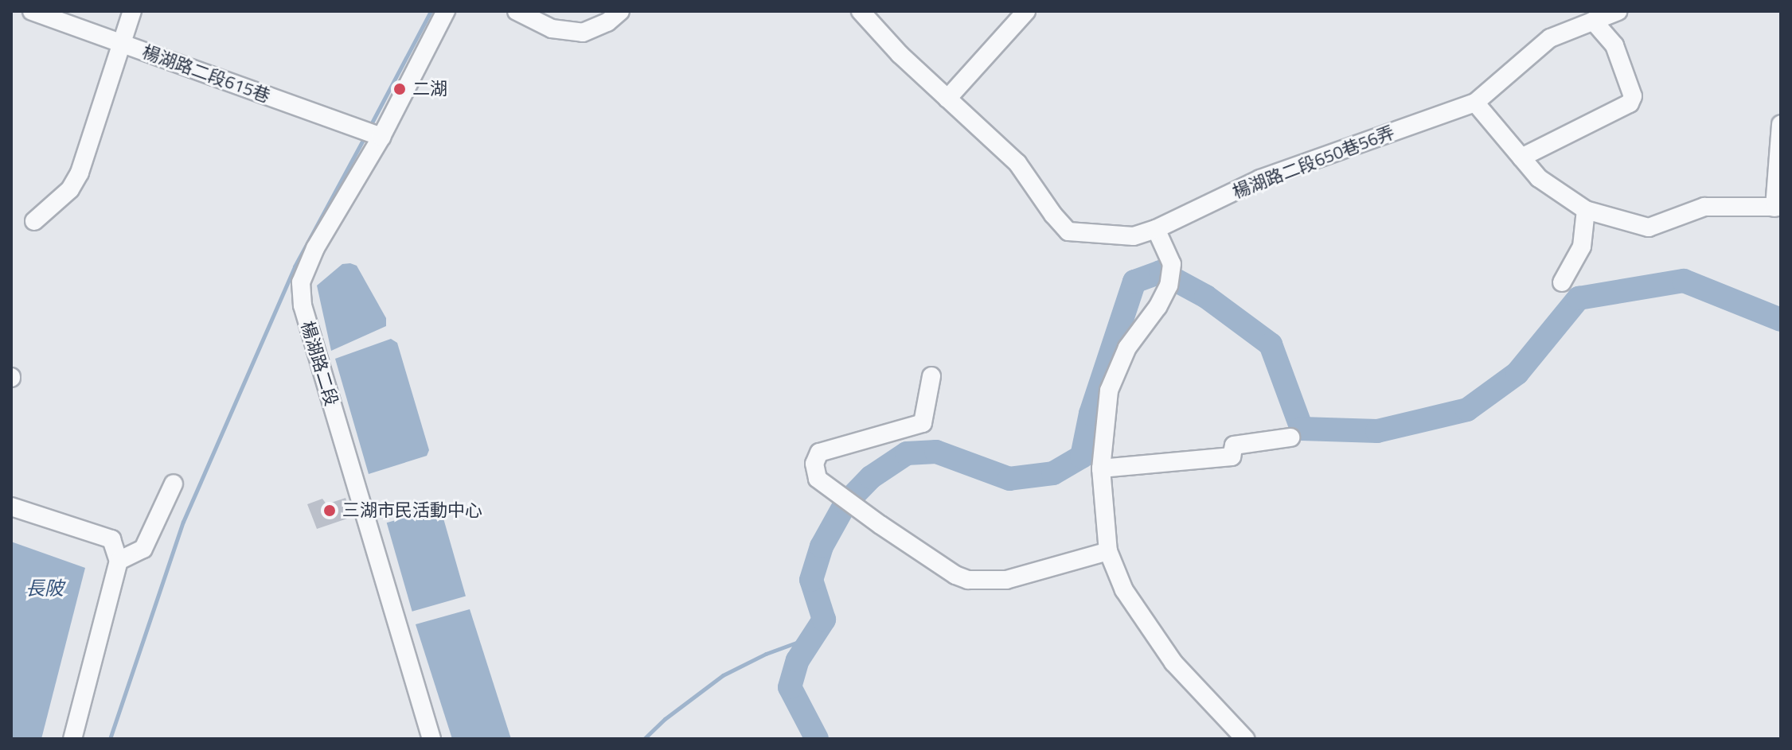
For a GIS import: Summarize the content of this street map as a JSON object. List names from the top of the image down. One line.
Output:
{"streets":{"street":["楊湖路二段615巷","楊湖路二段650巷56弄","楊湖路二段"]},"crossings":[["楊湖路二段615巷","楊湖路二段"]],"water":["長陂"],"places":["二湖","三湖市民活動中心"]}
